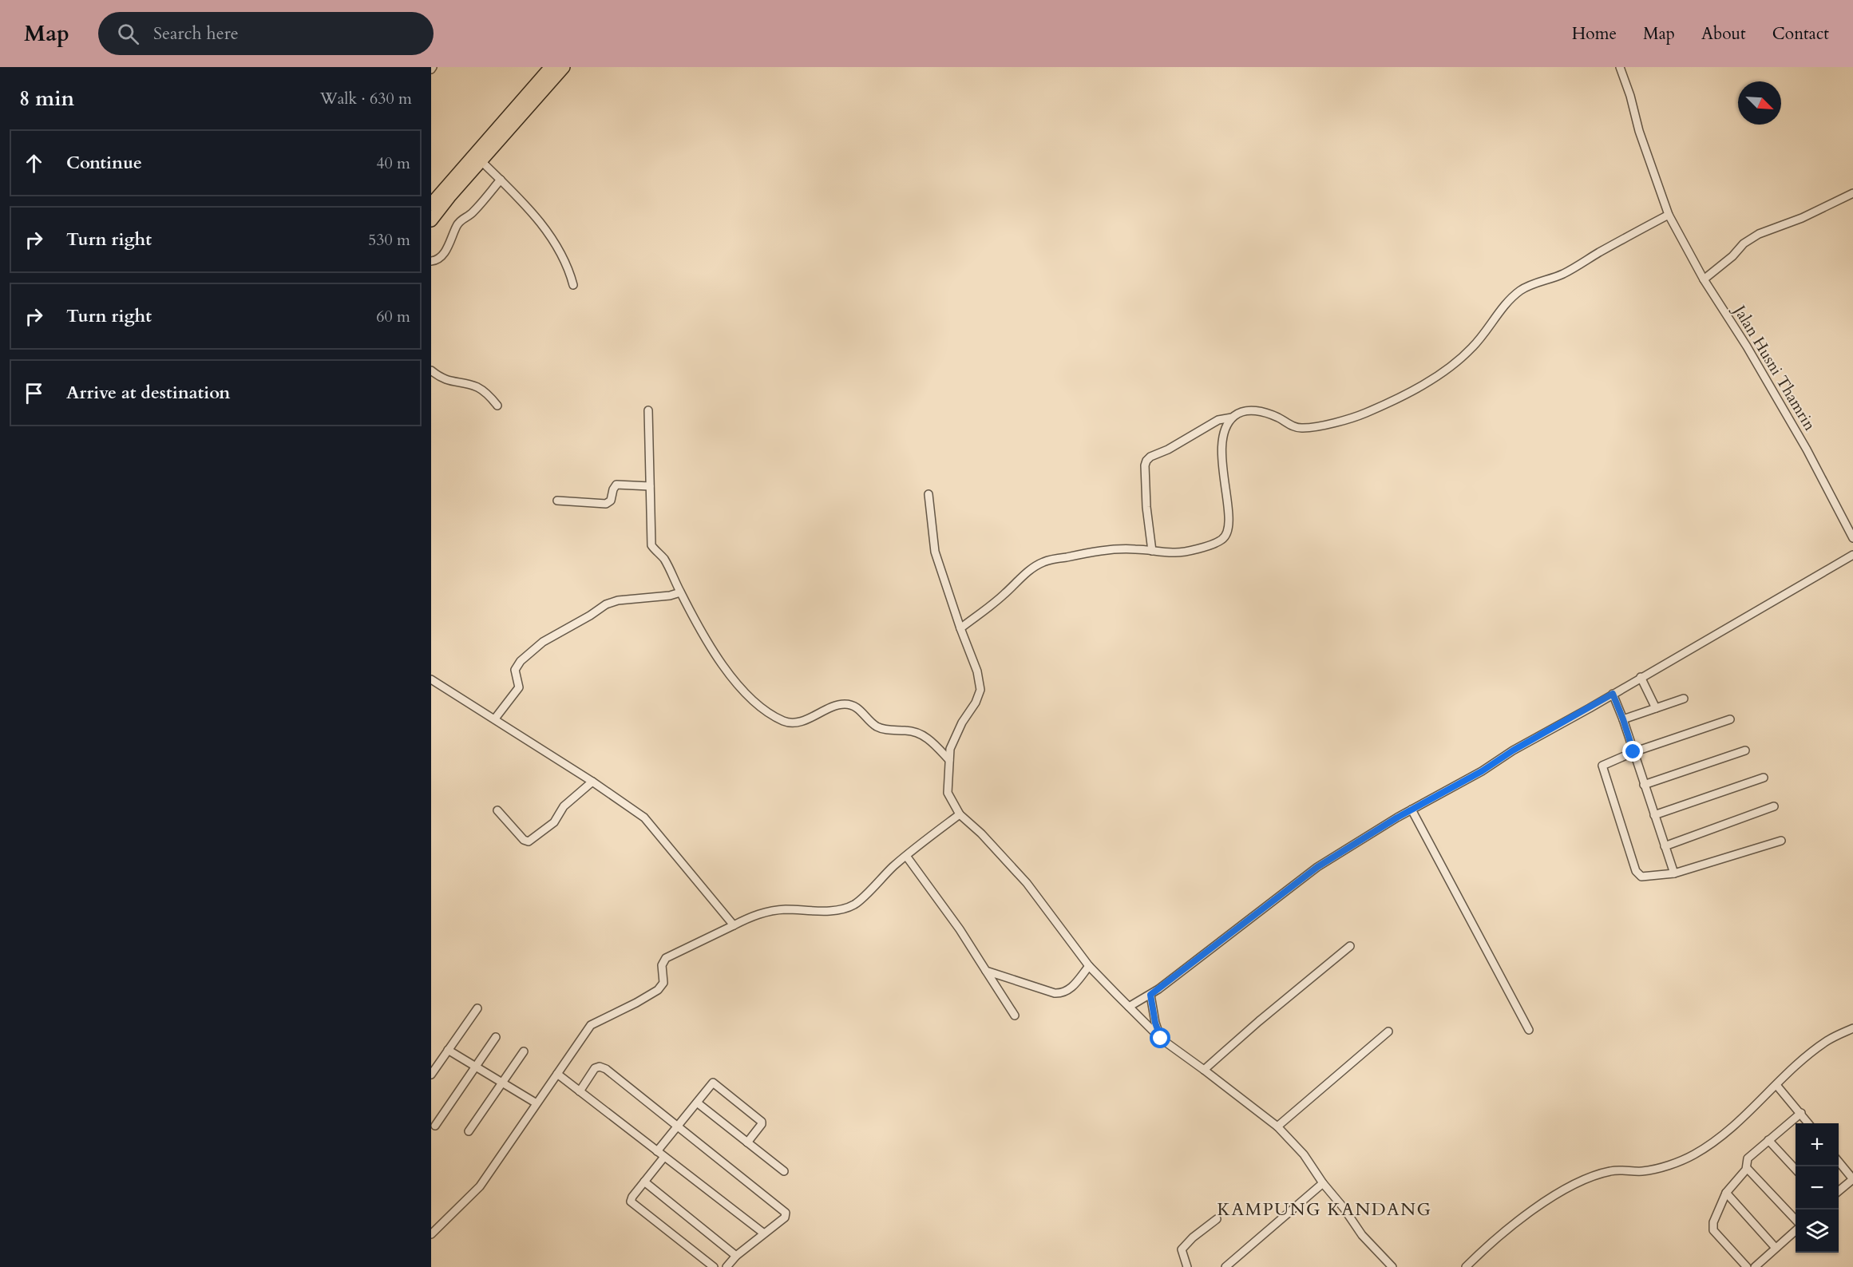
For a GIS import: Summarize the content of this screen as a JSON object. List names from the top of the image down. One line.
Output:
{"streets":{"street":["Jalan Husni Thamrin"]},"districts":["KAMPUNG KANDANG"],"north":"bottom right","page":{"header":"Map","search":"Search here","nav":["Home","Map","About","Contact"],"heading":["8 min","Walk · 630 m"],"list":[["Continue","40 m"],["Turn right","530 m"],["Turn right","60 m"],"Arrive at destination"],"map_buttons":["+","−"]}}
